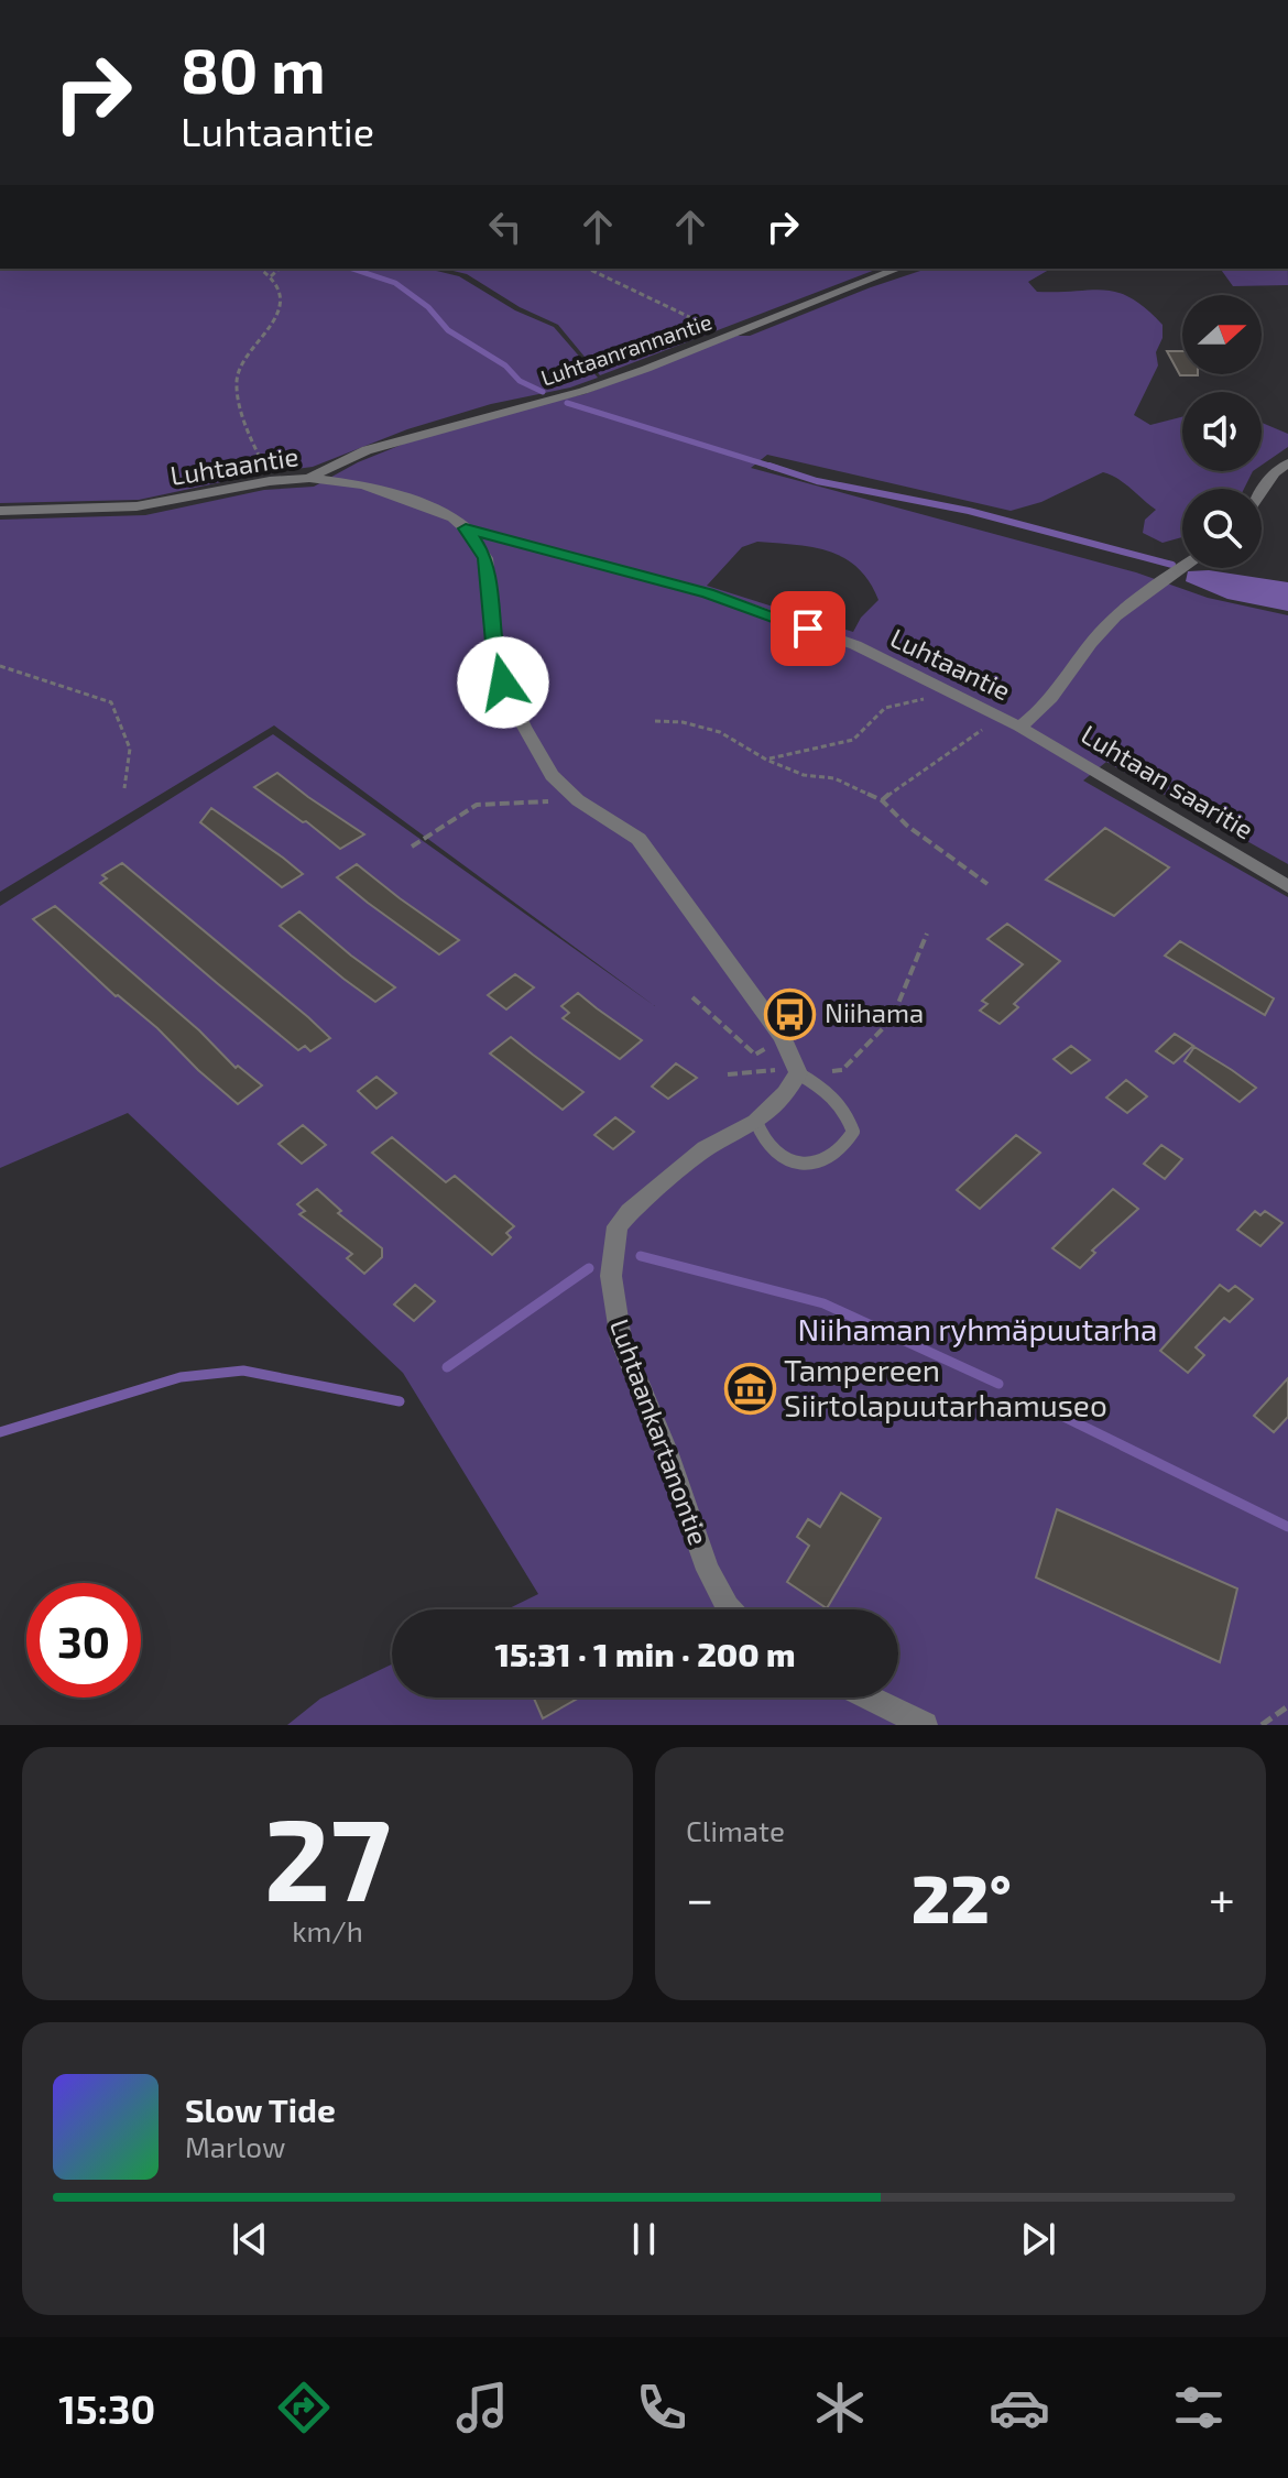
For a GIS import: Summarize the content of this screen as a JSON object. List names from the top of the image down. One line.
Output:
{"streets":{"street":["Luhtaanrannantie","Luhtaantie","Luhtaan saaritie","Luhtaankartanontie"]},"crossings":[["Luhtaanrannantie","Luhtaantie"],["Luhtaantie","Luhtaan saaritie"]],"parks":["Niihaman ryhmäpuutarha"],"places":{"bus stop":["Niihama"],"museum":["Tampereen Siirtolapuutarhamuseo"]},"north":"right","page":{"turn":["80 m","Luhtaantie"],"limit":"30","trip":"15:31 · 1 min · 200 m","tile":[["27","km/h"],"Climate"],"heat":["−","22°","+"],"song":["Slow Tide","Marlow"],"tabs":"15:30"}}
